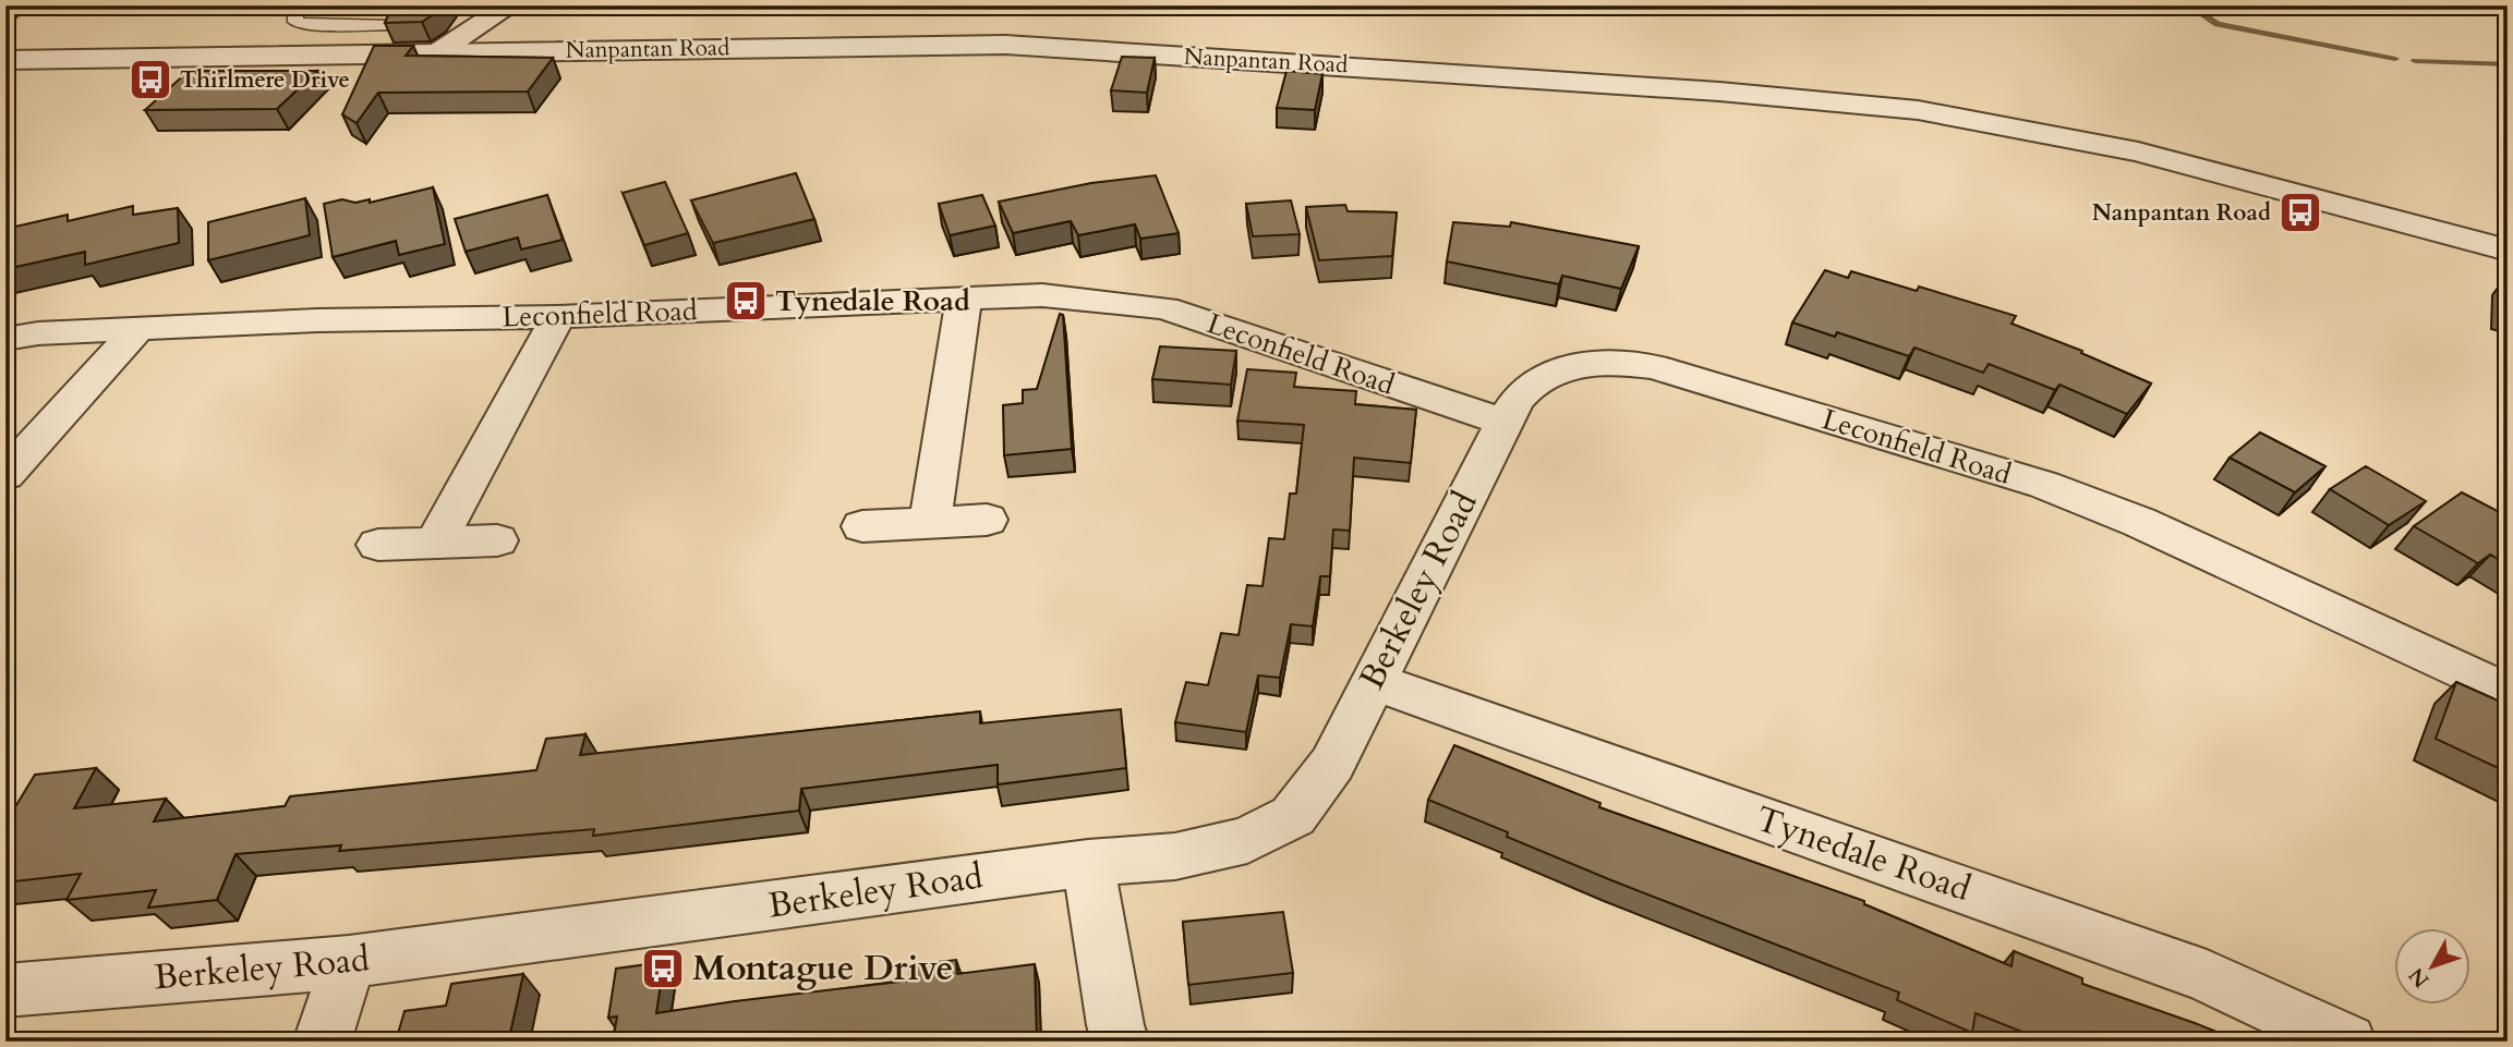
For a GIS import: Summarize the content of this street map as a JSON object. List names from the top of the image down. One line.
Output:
{"streets":{"street":["Nanpantan Road","Leconfield Road","Berkeley Road","Tynedale Road"]},"crossings":[["Leconfield Road","Berkeley Road"],["Berkeley Road","Tynedale Road"]],"places":{"bus stop":["Thirlmere Drive","Nanpantan Road","Tynedale Road","Montague Drive"]},"north":"bottom left"}
